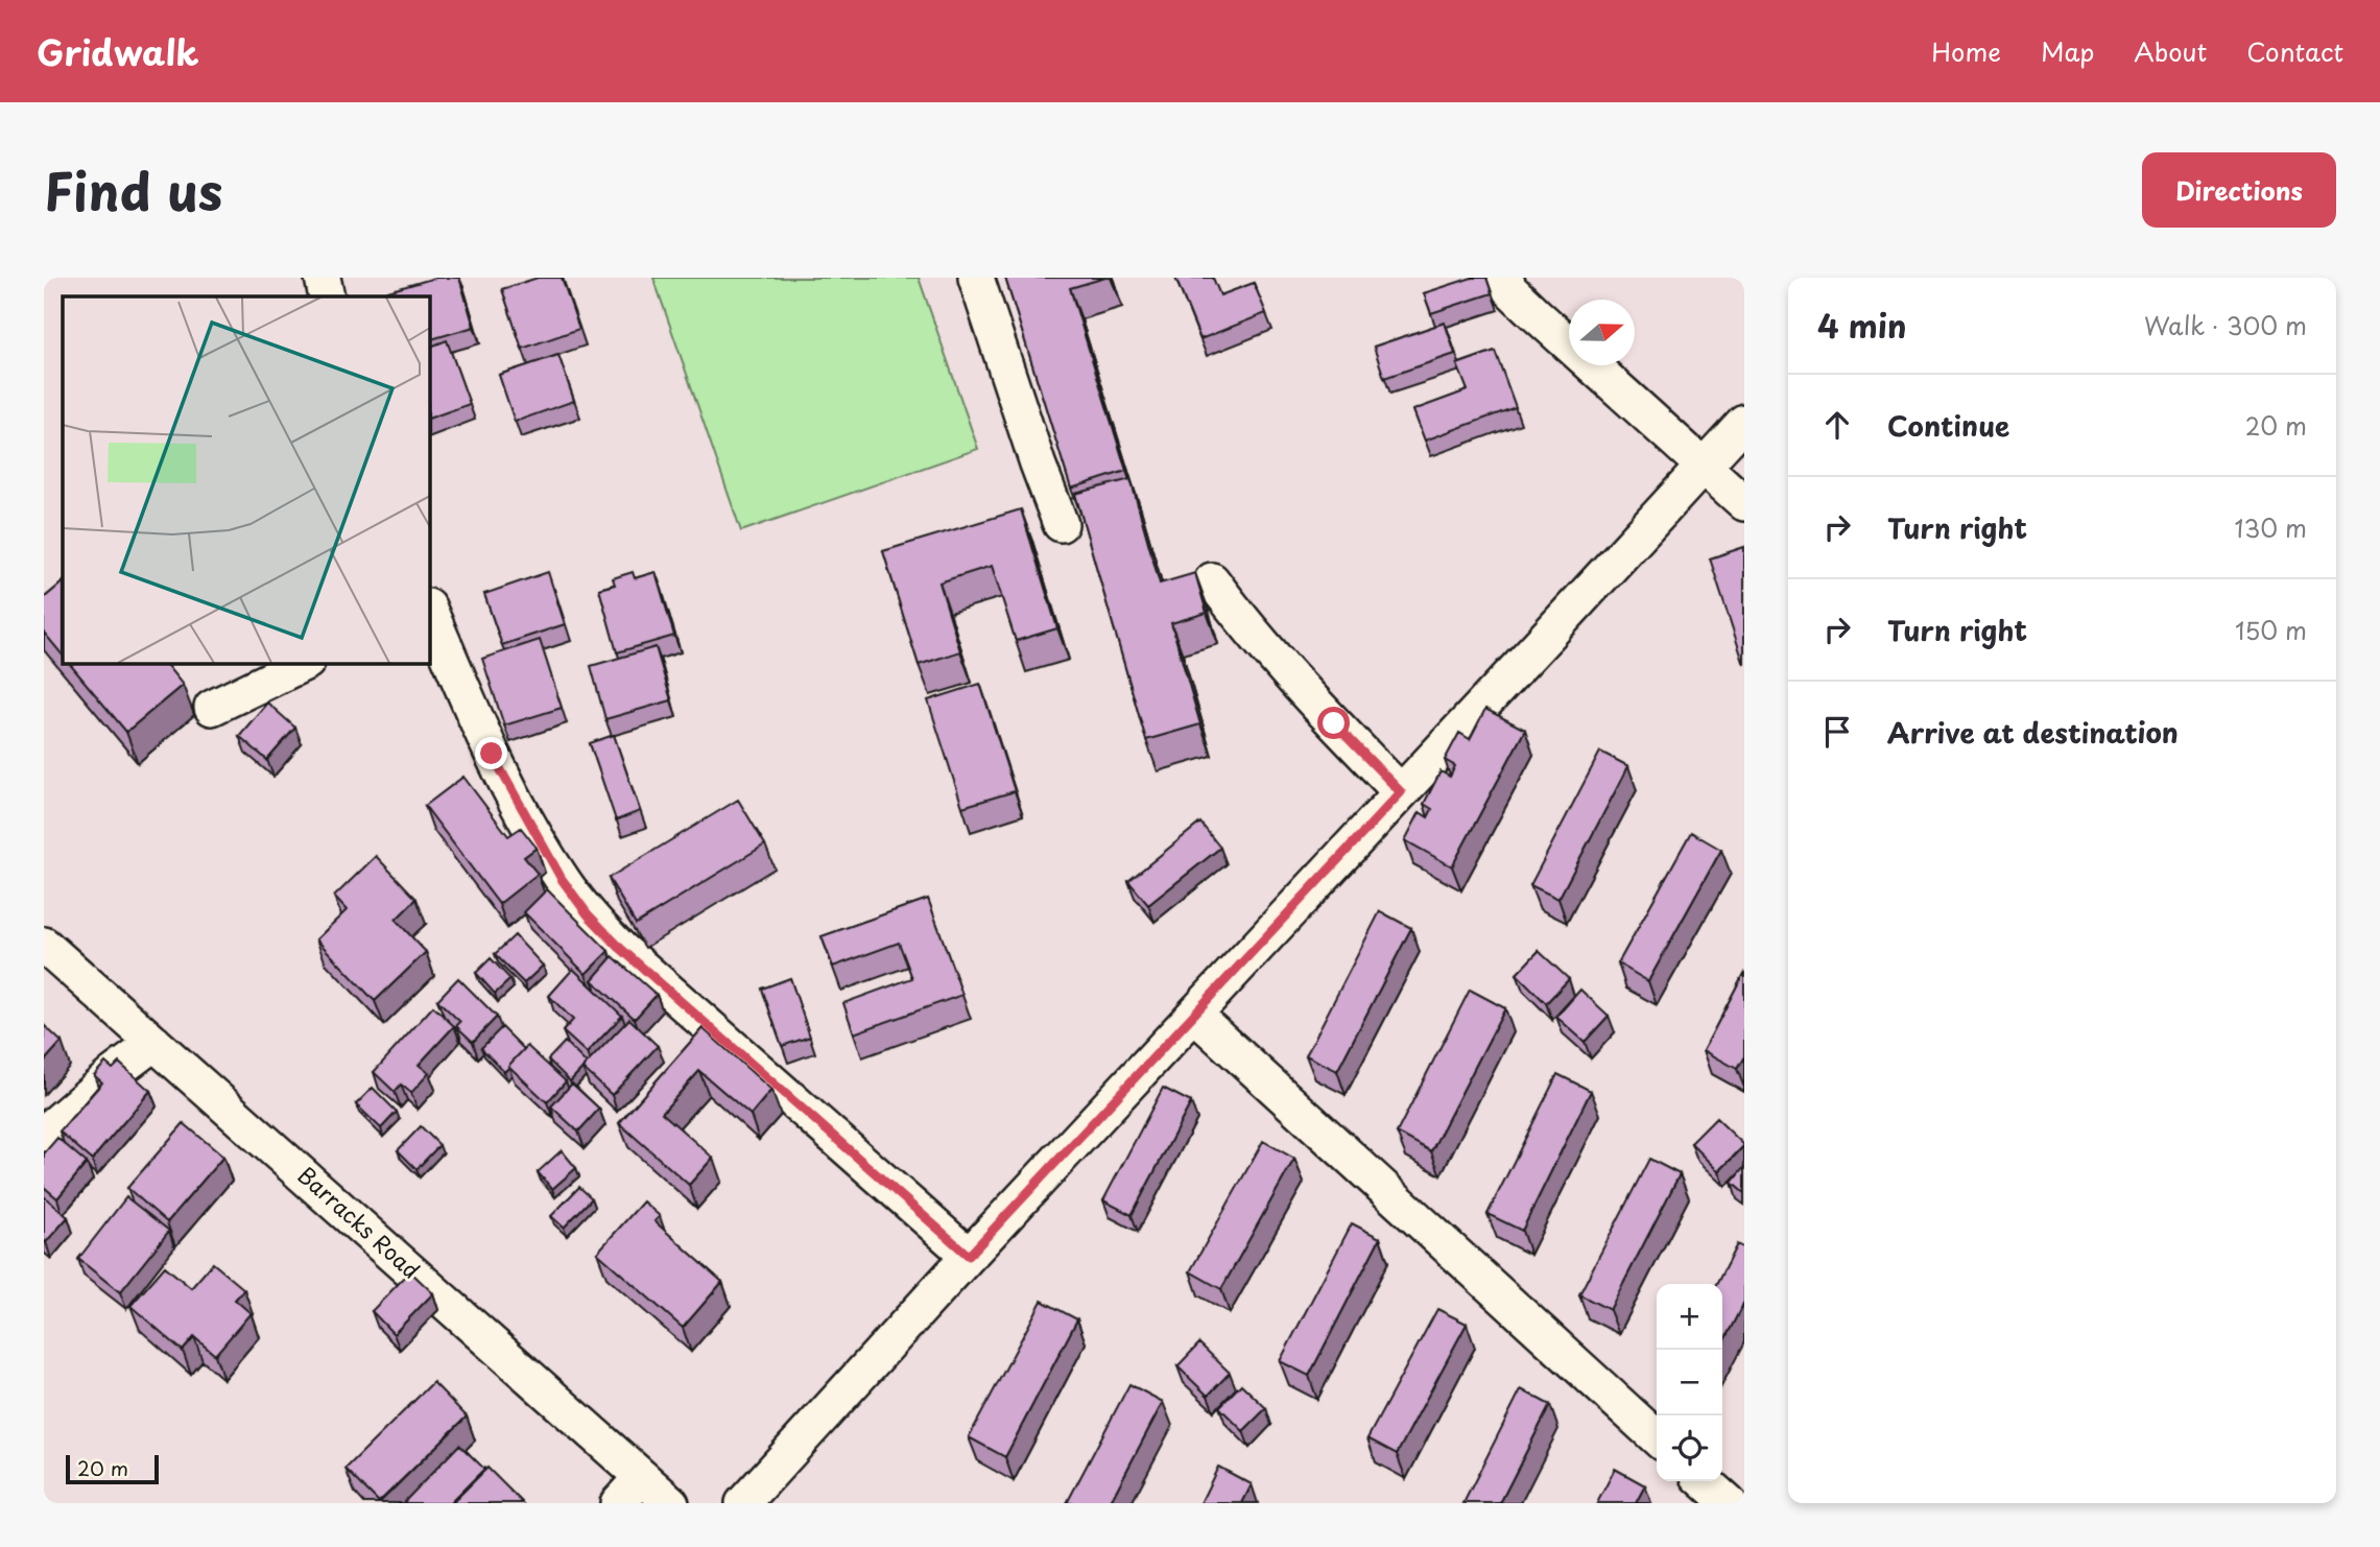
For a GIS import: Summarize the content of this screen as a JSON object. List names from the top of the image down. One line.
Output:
{"streets":{"street":["Barracks Road"]},"scale_bar":"20 m","north":"right","page":{"header":"Gridwalk","nav":["Home","Map","About","Contact"],"title":"Find us","buttons":"Directions","heading":["4 min","Walk · 300 m"],"list":[["Continue","20 m"],["Turn right","130 m"],["Turn right","150 m"],"Arrive at destination"],"map_buttons":["+","−"],"scale":"20 m"}}
